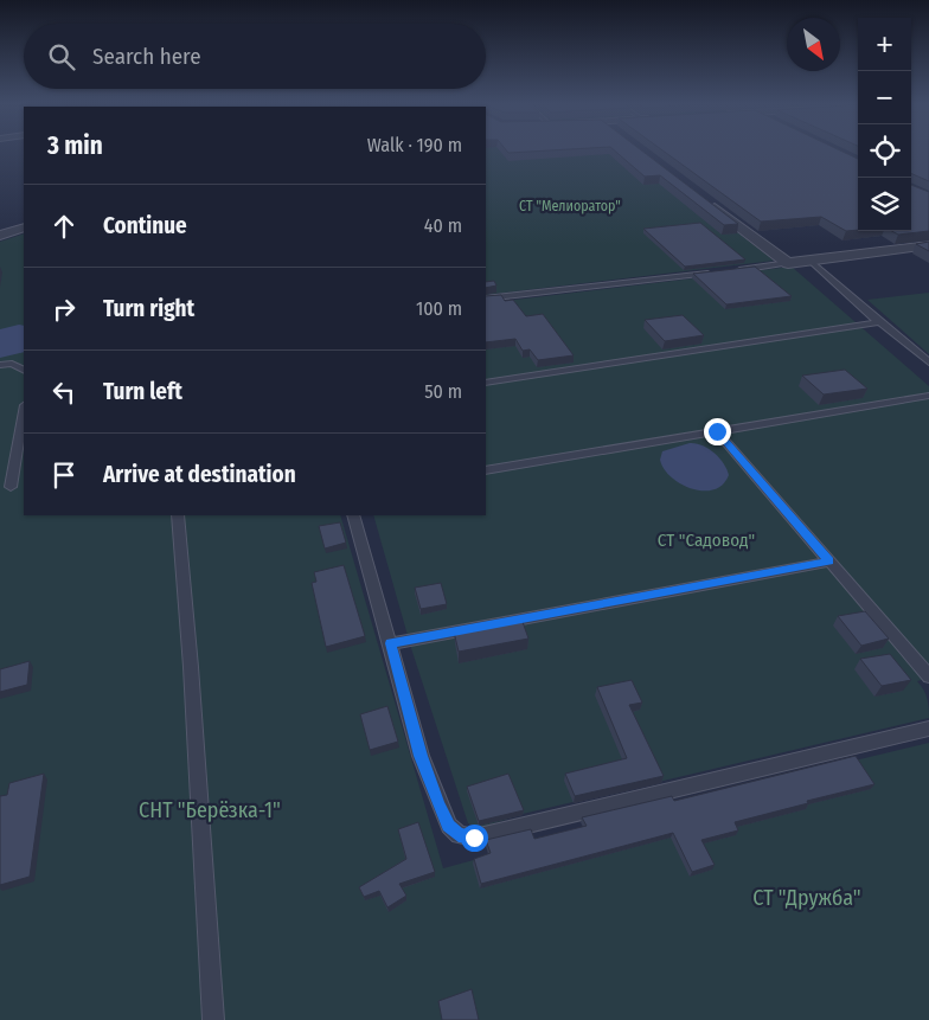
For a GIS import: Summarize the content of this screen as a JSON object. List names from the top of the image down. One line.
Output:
{"parks":["СТ \"Мелиоратор\"","СТ \"Садовод\"","СНТ \"Берёзка-1\"","СТ \"Дружба\""],"north":"bottom right","page":{"map_buttons":["+","−"],"search":"Search here","heading":["3 min","Walk · 190 m"],"list":[["Continue","40 m"],["Turn right","100 m"],["Turn left","50 m"],"Arrive at destination"]}}
